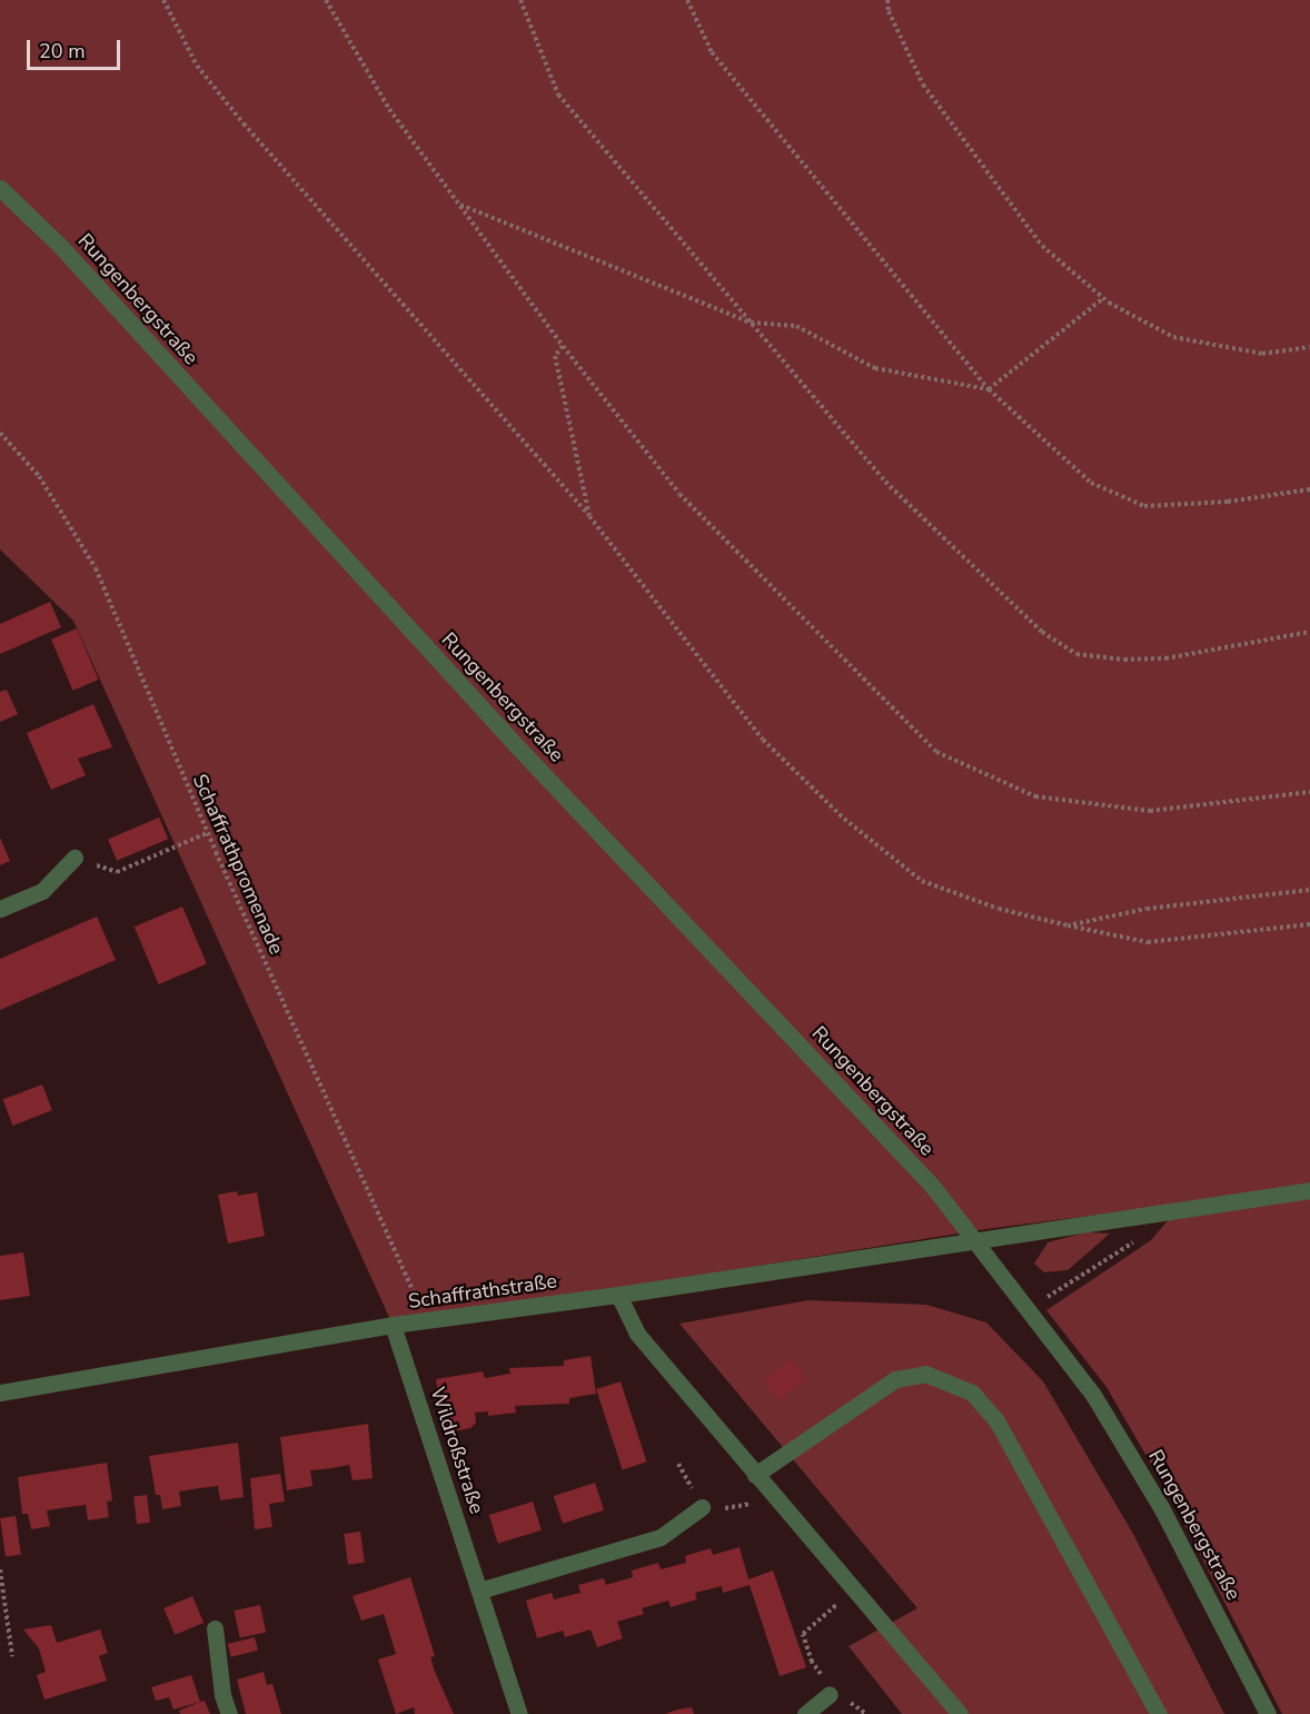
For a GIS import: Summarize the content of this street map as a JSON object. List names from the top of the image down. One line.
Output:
{"streets":{"street":["Rungenbergstraße","Schaffrathstraße","Wildroßstraße"],"path":["Schaffrathpromenade"]},"crossings":[["Rungenbergstraße","Schaffrathstraße"],["Schaffrathpromenade","Schaffrathstraße"],["Schaffrathstraße","Wildroßstraße"]],"scale_bar":"20 m"}
